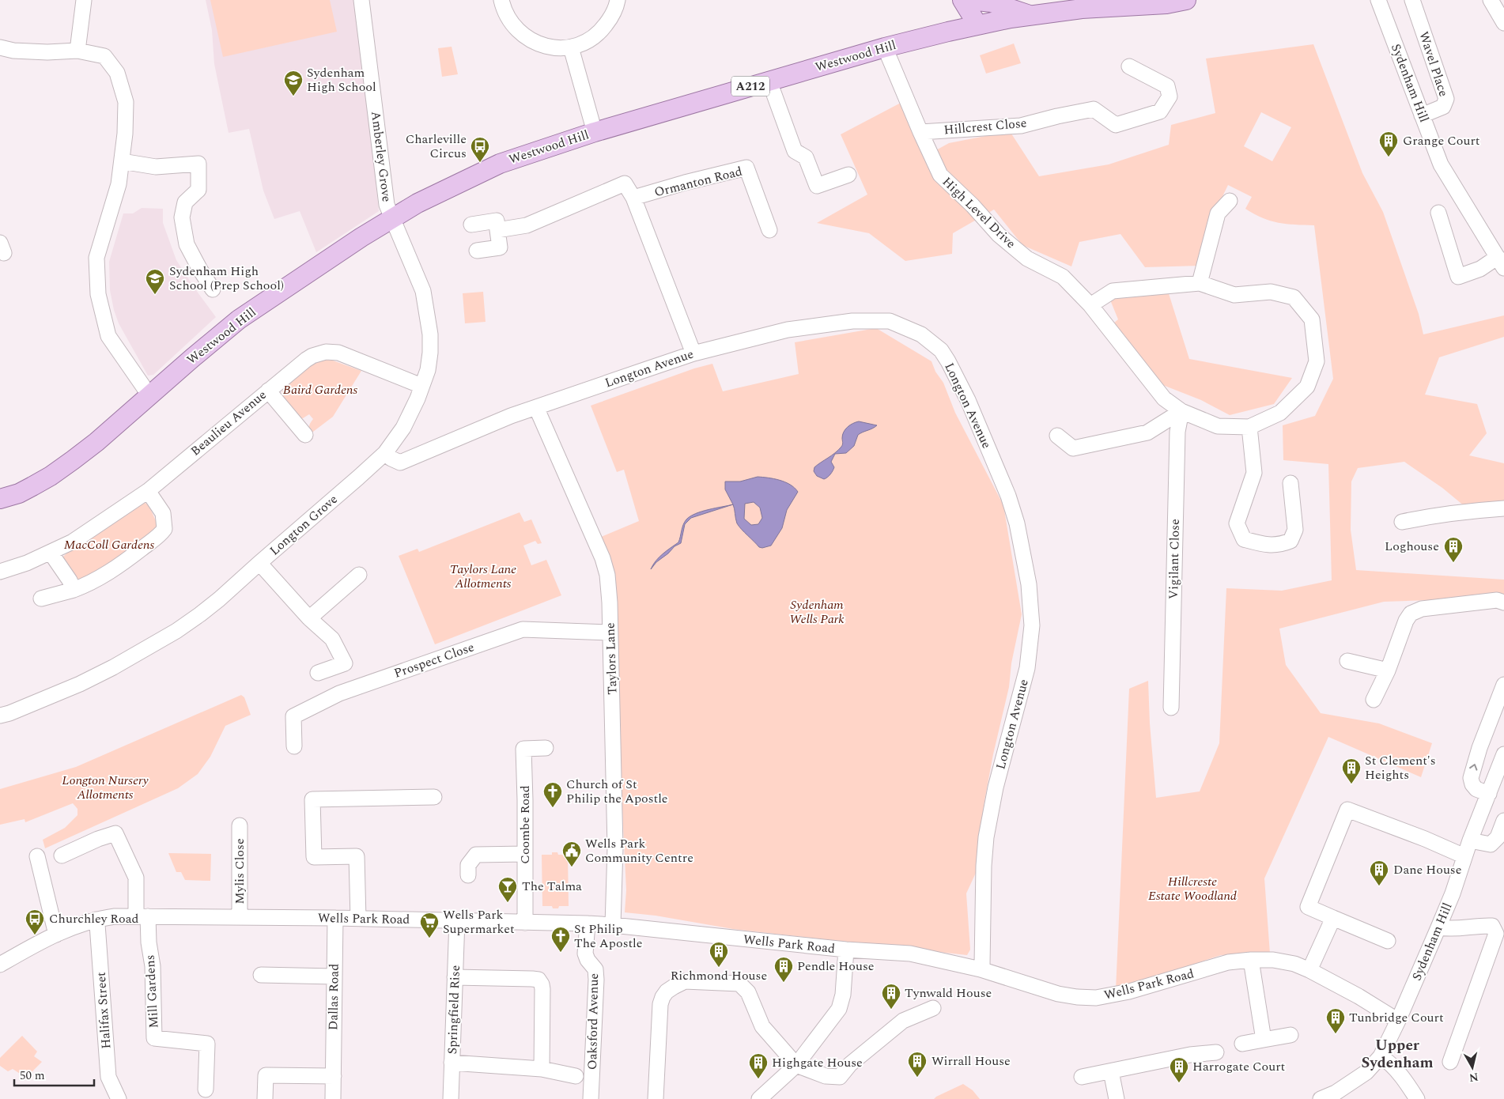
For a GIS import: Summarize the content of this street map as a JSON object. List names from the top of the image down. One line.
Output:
{"streets":{"main road":["Westwood Hill","A212"],"street":["Wavel Place","Sydenham Hill","Hillcrest Close","Amberley Grove","Ormanton Road","High Level Drive","Longton Avenue","Beaulieu Avenue","Longton Grove","Vigilant Close","Taylors Lane","Prospect Close","Coombe Road","Mylis Close","Wells Park Road","Mill Gardens","Dallas Road","Springfield Rise","Halifax Street","Oaksford Avenue"]},"crossings":[["Westwood Hill","Amberley Grove"],["Westwood Hill","High Level Drive"],["Westwood Hill","Longton Grove"],["Wavel Place","Sydenham Hill"],["Sydenham Hill","Wells Park Road"],["Hillcrest Close","High Level Drive"],["Amberley Grove","Longton Grove"],["High Level Drive","Vigilant Close"],["Longton Avenue","Longton Grove"],["Longton Avenue","Taylors Lane"],["Longton Avenue","Wells Park Road"],["Beaulieu Avenue","Longton Grove"],["Taylors Lane","Prospect Close"],["Taylors Lane","Wells Park Road"],["Coombe Road","Wells Park Road"],["Mylis Close","Wells Park Road"],["Wells Park Road","Mill Gardens"],["Wells Park Road","Dallas Road"],["Wells Park Road","Springfield Rise"],["Wells Park Road","Halifax Street"],["Wells Park Road","Oaksford Avenue"]],"districts":["Upper Sydenham"],"parks":["Baird Gardens","MacColl Gardens","Taylors Lane Allotments","Sydenham Wells Park","Longton Nursery Allotments","Hillcreste Estate Woodland"],"places":{"school or university":["Sydenham High School","Sydenham High School (Prep School)"],"building":["Grange Court","Loghouse","St Clement's Heights","Dane House","Richmond House","Pendle House","Tynwald House","Tunbridge Court","Wirrall House","Highgate House","Harrogate Court"],"bus stop":["Charleville Circus","Churchley Road"],"church":["Church of St Philip the Apostle","St Philip The Apostle"],"public building":["Wells Park Community Centre"],"bar":["The Talma"],"supermarket":["Wells Park Supermarket"]},"scale_bar":"50 m","north":"bottom"}
